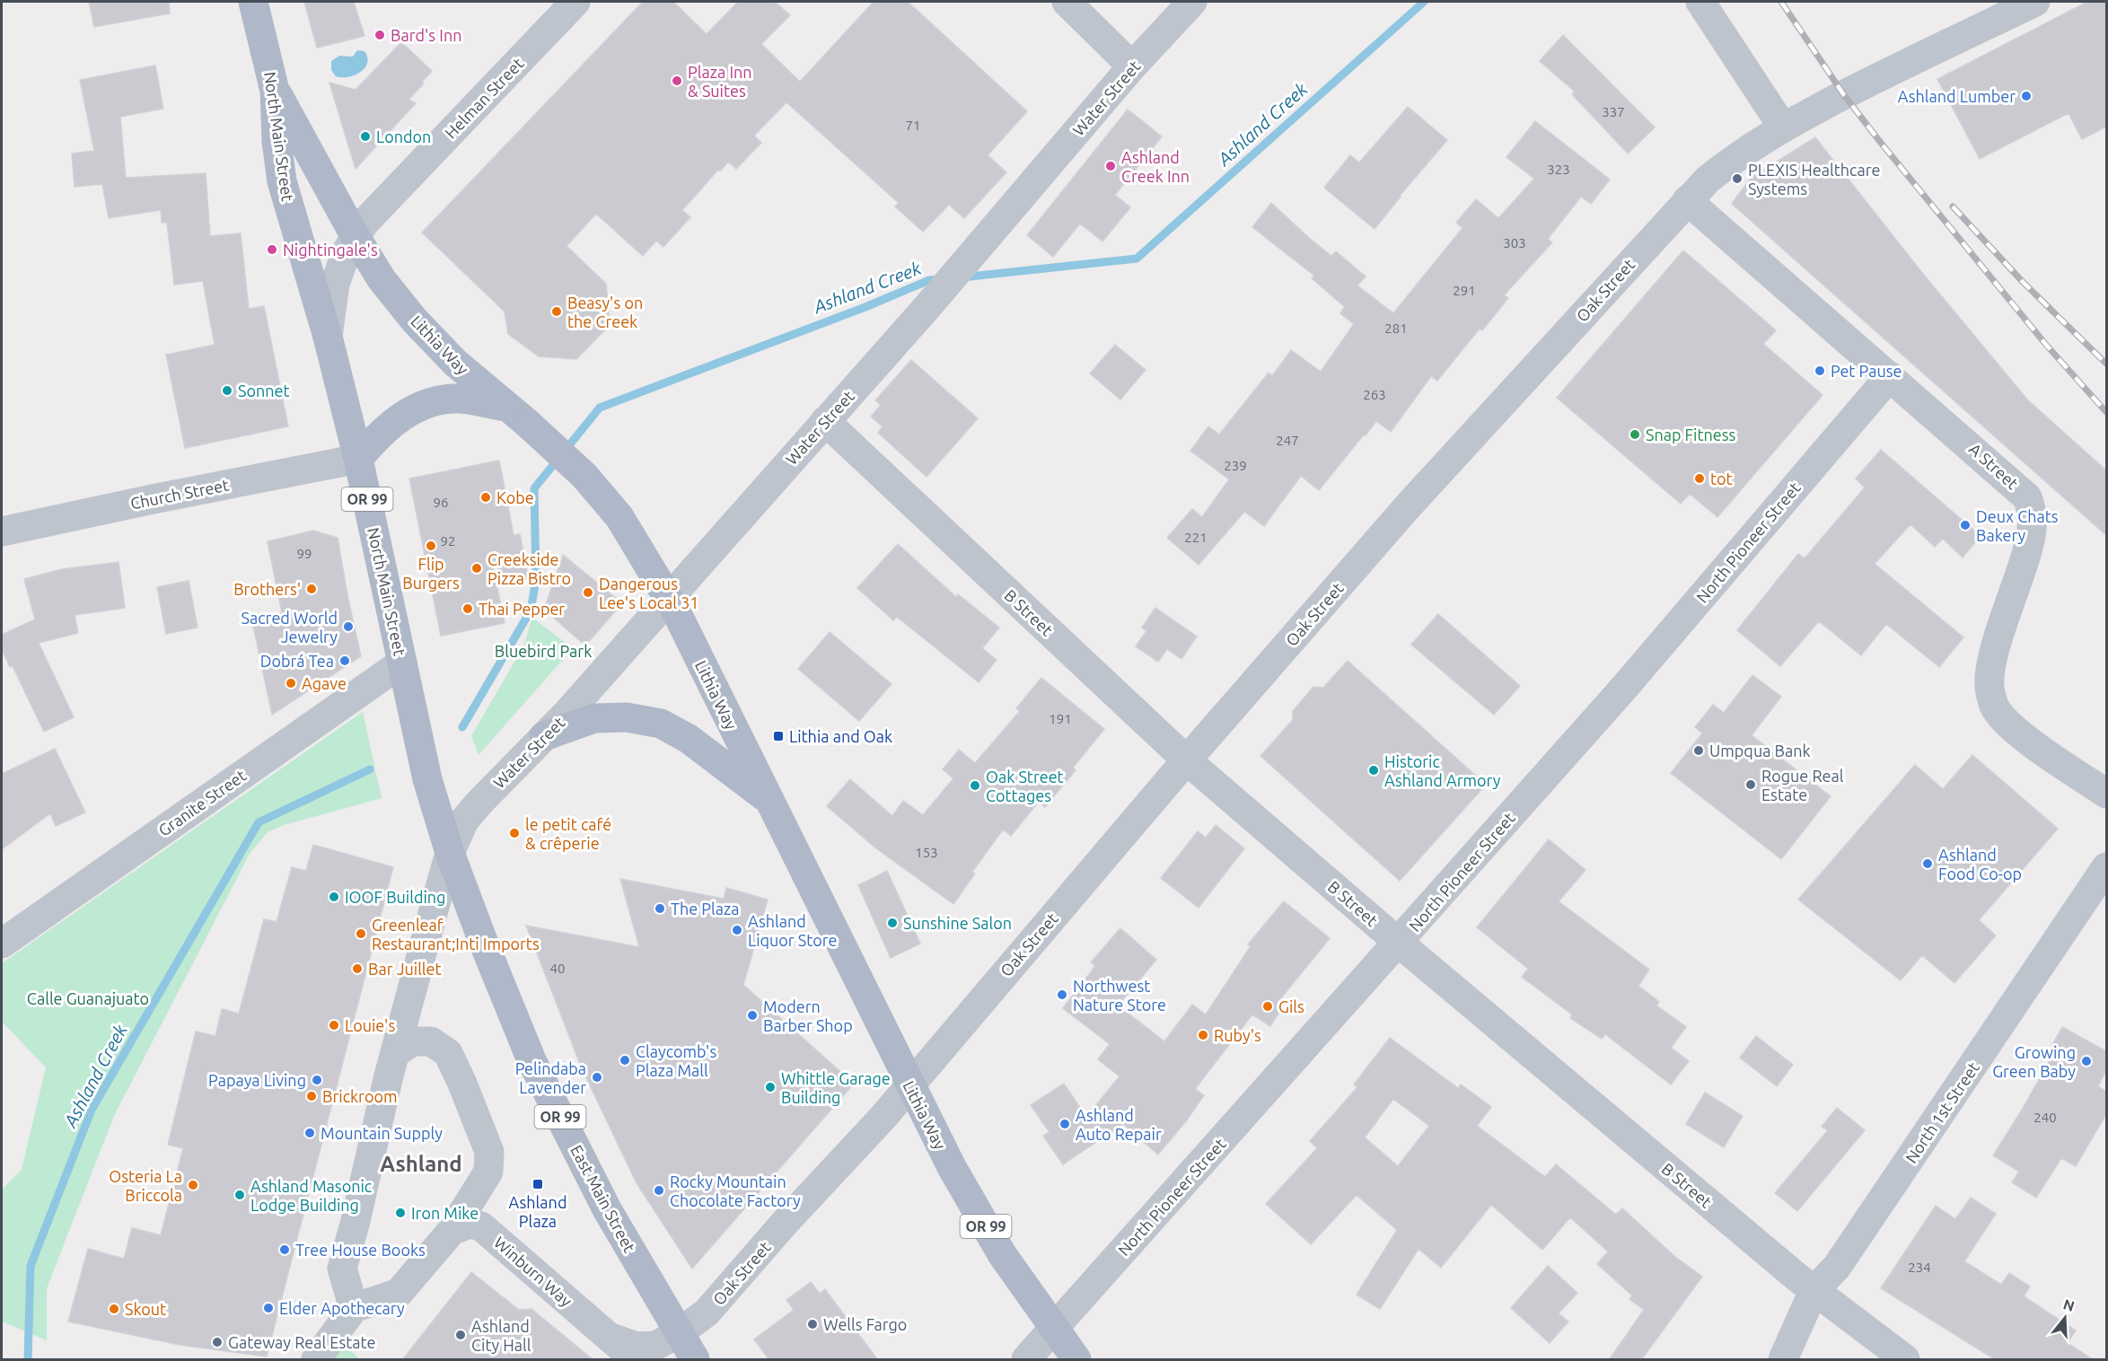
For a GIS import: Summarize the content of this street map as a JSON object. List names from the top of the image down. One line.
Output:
{"streets":{"main road":["North Main Street","Lithia Way","OR 99","East Main Street"],"street":["Helman Street","Water Street","Oak Street","A Street","Church Street","North Pioneer Street","B Street","Granite Street","North 1st Street","Winburn Way"]},"crossings":[["Helman Street","North Main Street"],["Helman Street","Lithia Way"],["Water Street","North Main Street"],["Water Street","B Street"],["Water Street","East Main Street"],["North Main Street","Lithia Way"],["North Main Street","Church Street"],["North Main Street","Granite Street"],["North Main Street","East Main Street"],["Oak Street","Lithia Way"],["Oak Street","A Street"],["Oak Street","B Street"],["Oak Street","East Main Street"],["Oak Street","Winburn Way"],["Lithia Way","North Pioneer Street"],["A Street","North Pioneer Street"],["North Pioneer Street","B Street"],["B Street","North 1st Street"],["East Main Street","Winburn Way"]],"districts":["Ashland"],"water":["Ashland Creek"],"parks":["Bluebird Park","Calle Guanajuato"],"places":{"other":["Bard's Inn","Plaza Inn & Suites","Ashland Lumber","London","Ashland Creek Inn","PLEXIS Healthcare Systems","Nightingale's","Beasy's on the Creek","Pet Pause","Sonnet","Snap Fitness","tot","Kobe","Deux Chats Bakery","Flip Burgers","Creekside Pizza Bistro","Brothers'","Dangerous Lee's Local 31","Thai Pepper","Sacred World Jewelry","Dobrá Tea","Agave","Umpqua Bank","Historic Ashland Armory","Rogue Real Estate","Oak Street Cottages","le petit café & crêperie","Ashland Food Co-op","IOOF Building","The Plaza","Sunshine Salon","Ashland Liquor Store","Greenleaf Restaurant;Inti Imports","Bar Juillet","Northwest Nature Store","Gils","Modern Barber Shop","Louie's","Ruby's","Claycomb's Plaza Mall","Growing Green Baby","Pelindaba Lavender","Papaya Living","Whittle Garage Building","Brickroom","Ashland Auto Repair","Mountain Supply","Osteria La Briccola","Rocky Mountain Chocolate Factory","Ashland Masonic Lodge Building","Iron Mike","Tree House Books","Elder Apothecary","Skout","Wells Fargo","Ashland City Hall","Gateway Real Estate"],"transit":["Lithia and Oak","Ashland Plaza"]},"house_numbers":["337","71","323","303","291","281","263","247","239","96","221","92","99","191","153","40","240","234"],"north":"top"}
